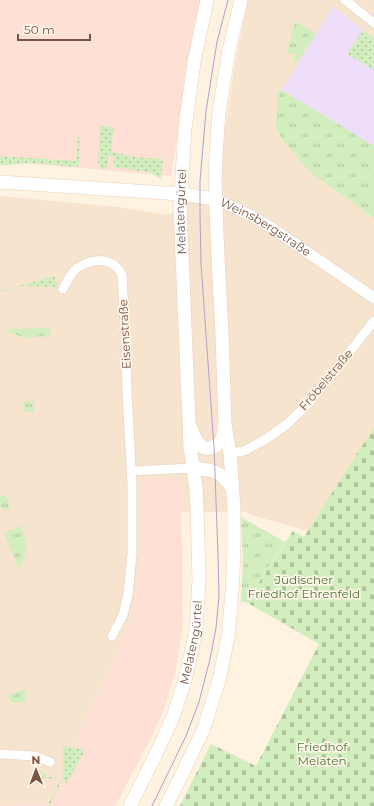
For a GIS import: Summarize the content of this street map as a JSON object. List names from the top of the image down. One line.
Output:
{"streets":{"main road":["Melatengürtel","Weinsbergstraße"],"street":["Eisenstraße","Fröbelstraße"]},"crossings":[["Melatengürtel","Weinsbergstraße"],["Melatengürtel","Fröbelstraße"]],"parks":["Jüdischer Friedhof Ehrenfeld","Friedhof Melaten"],"scale_bar":"50 m","north":"top"}
